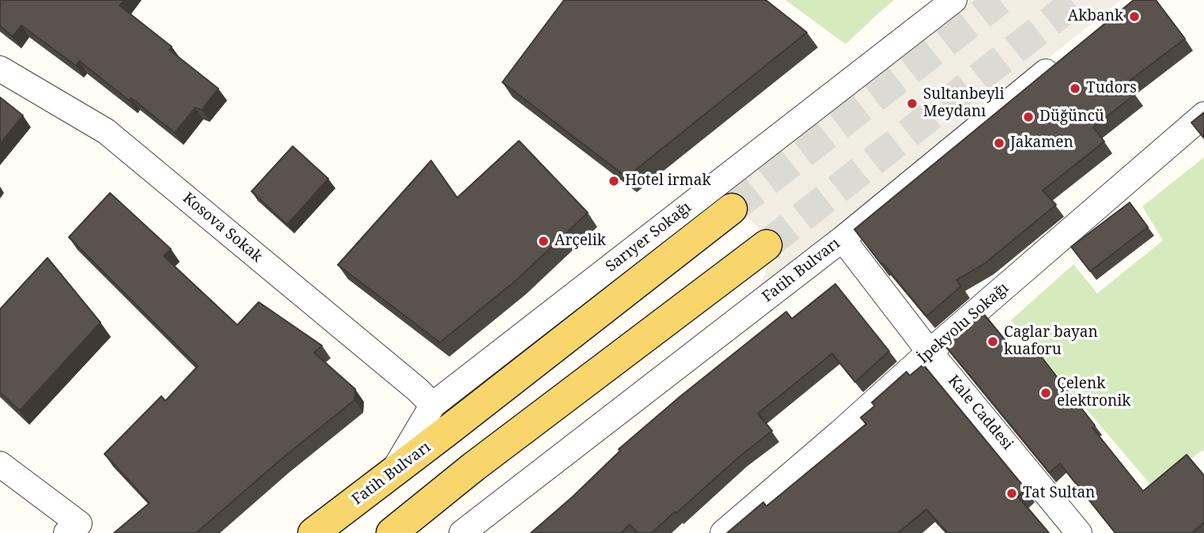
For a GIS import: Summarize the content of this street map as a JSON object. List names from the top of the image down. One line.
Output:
{"streets":{"main road":["Fatih Bulvarı"],"street":["Kosova Sokak","Sarıyer Sokağı","İpekyolu Sokağı","Kale Caddesi"]},"crossings":[["Kosova Sokak","Sarıyer Sokağı"],["Sarıyer Sokağı","Fatih Bulvarı"],["Fatih Bulvarı","Kale Caddesi"],["İpekyolu Sokağı","Kale Caddesi"]],"places":["Akbank","Tudors","Sultanbeyli Meydanı","Düğüncü","Jakamen","Hotel irmak","Arçelik","Caglar bayan kuaforu","Çelenk elektronik","Tat Sultan"]}
